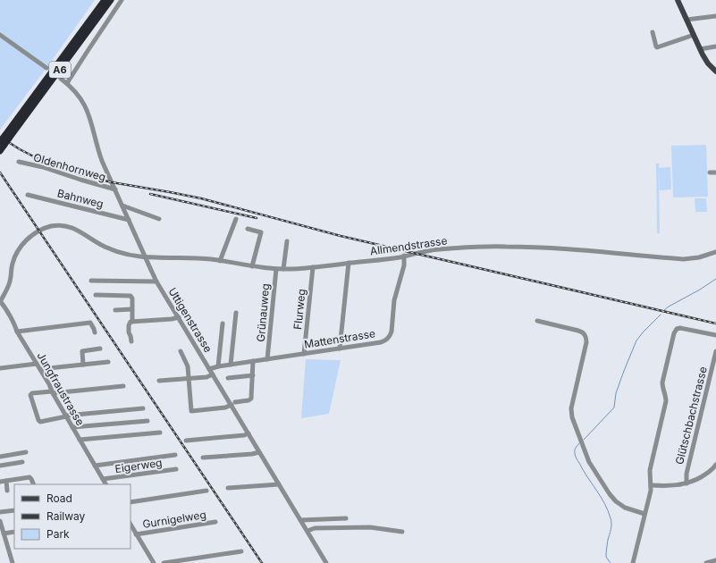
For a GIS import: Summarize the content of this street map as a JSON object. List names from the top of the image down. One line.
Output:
{"streets":{"highway":["A6"],"street":["Oldenhornweg","Bahnweg","Allmendstrasse","Flurweg","Grünauweg","Uttigenstrasse","Mattenstrasse","Jungfraustrasse","Glütschbachstrasse","Eigerweg","Gurnigelweg"]},"crossings":[["Oldenhornweg","Uttigenstrasse"],["Bahnweg","Uttigenstrasse"],["Allmendstrasse","Flurweg"],["Allmendstrasse","Grünauweg"],["Allmendstrasse","Uttigenstrasse"],["Allmendstrasse","Mattenstrasse"],["Allmendstrasse","Jungfraustrasse"],["Flurweg","Mattenstrasse"],["Grünauweg","Mattenstrasse"],["Uttigenstrasse","Mattenstrasse"],["Jungfraustrasse","Eigerweg"]],"legend":["Road","Railway","Park"]}
